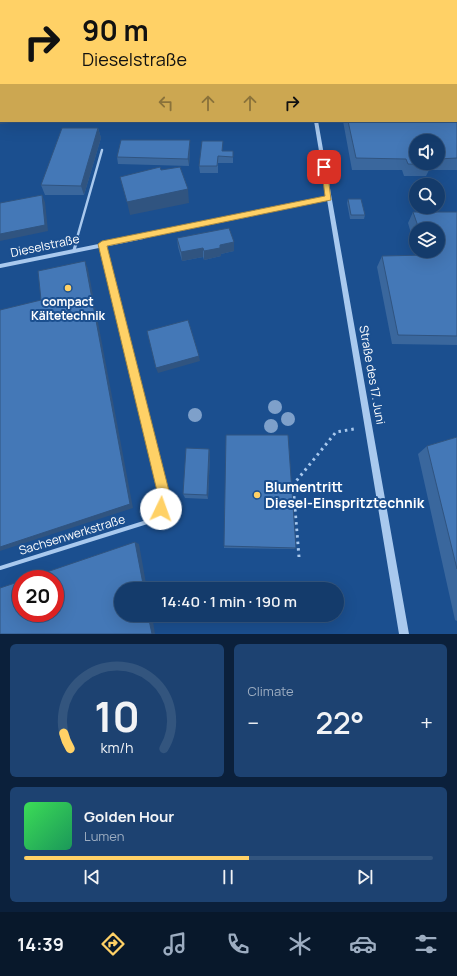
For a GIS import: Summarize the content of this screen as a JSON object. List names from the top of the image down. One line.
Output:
{"streets":{"street":["Dieselstraße","Straße des 17. Juni"],"lane":["Sachsenwerkstraße"]},"crossings":[["Dieselstraße","Straße des 17. Juni"],["Dieselstraße","Sachsenwerkstraße"]],"places":["compact Kältetechnik","Blumentritt Diesel-Einspritztechnik"],"page":{"turn":["90 m","Dieselstraße"],"limit":"20","trip":"14:40 · 1 min · 190 m","tile":"Climate","heat":["−","22°","+"],"song":["Golden Hour","Lumen"],"tabs":"14:39","gauge":["10","km/h"]}}
